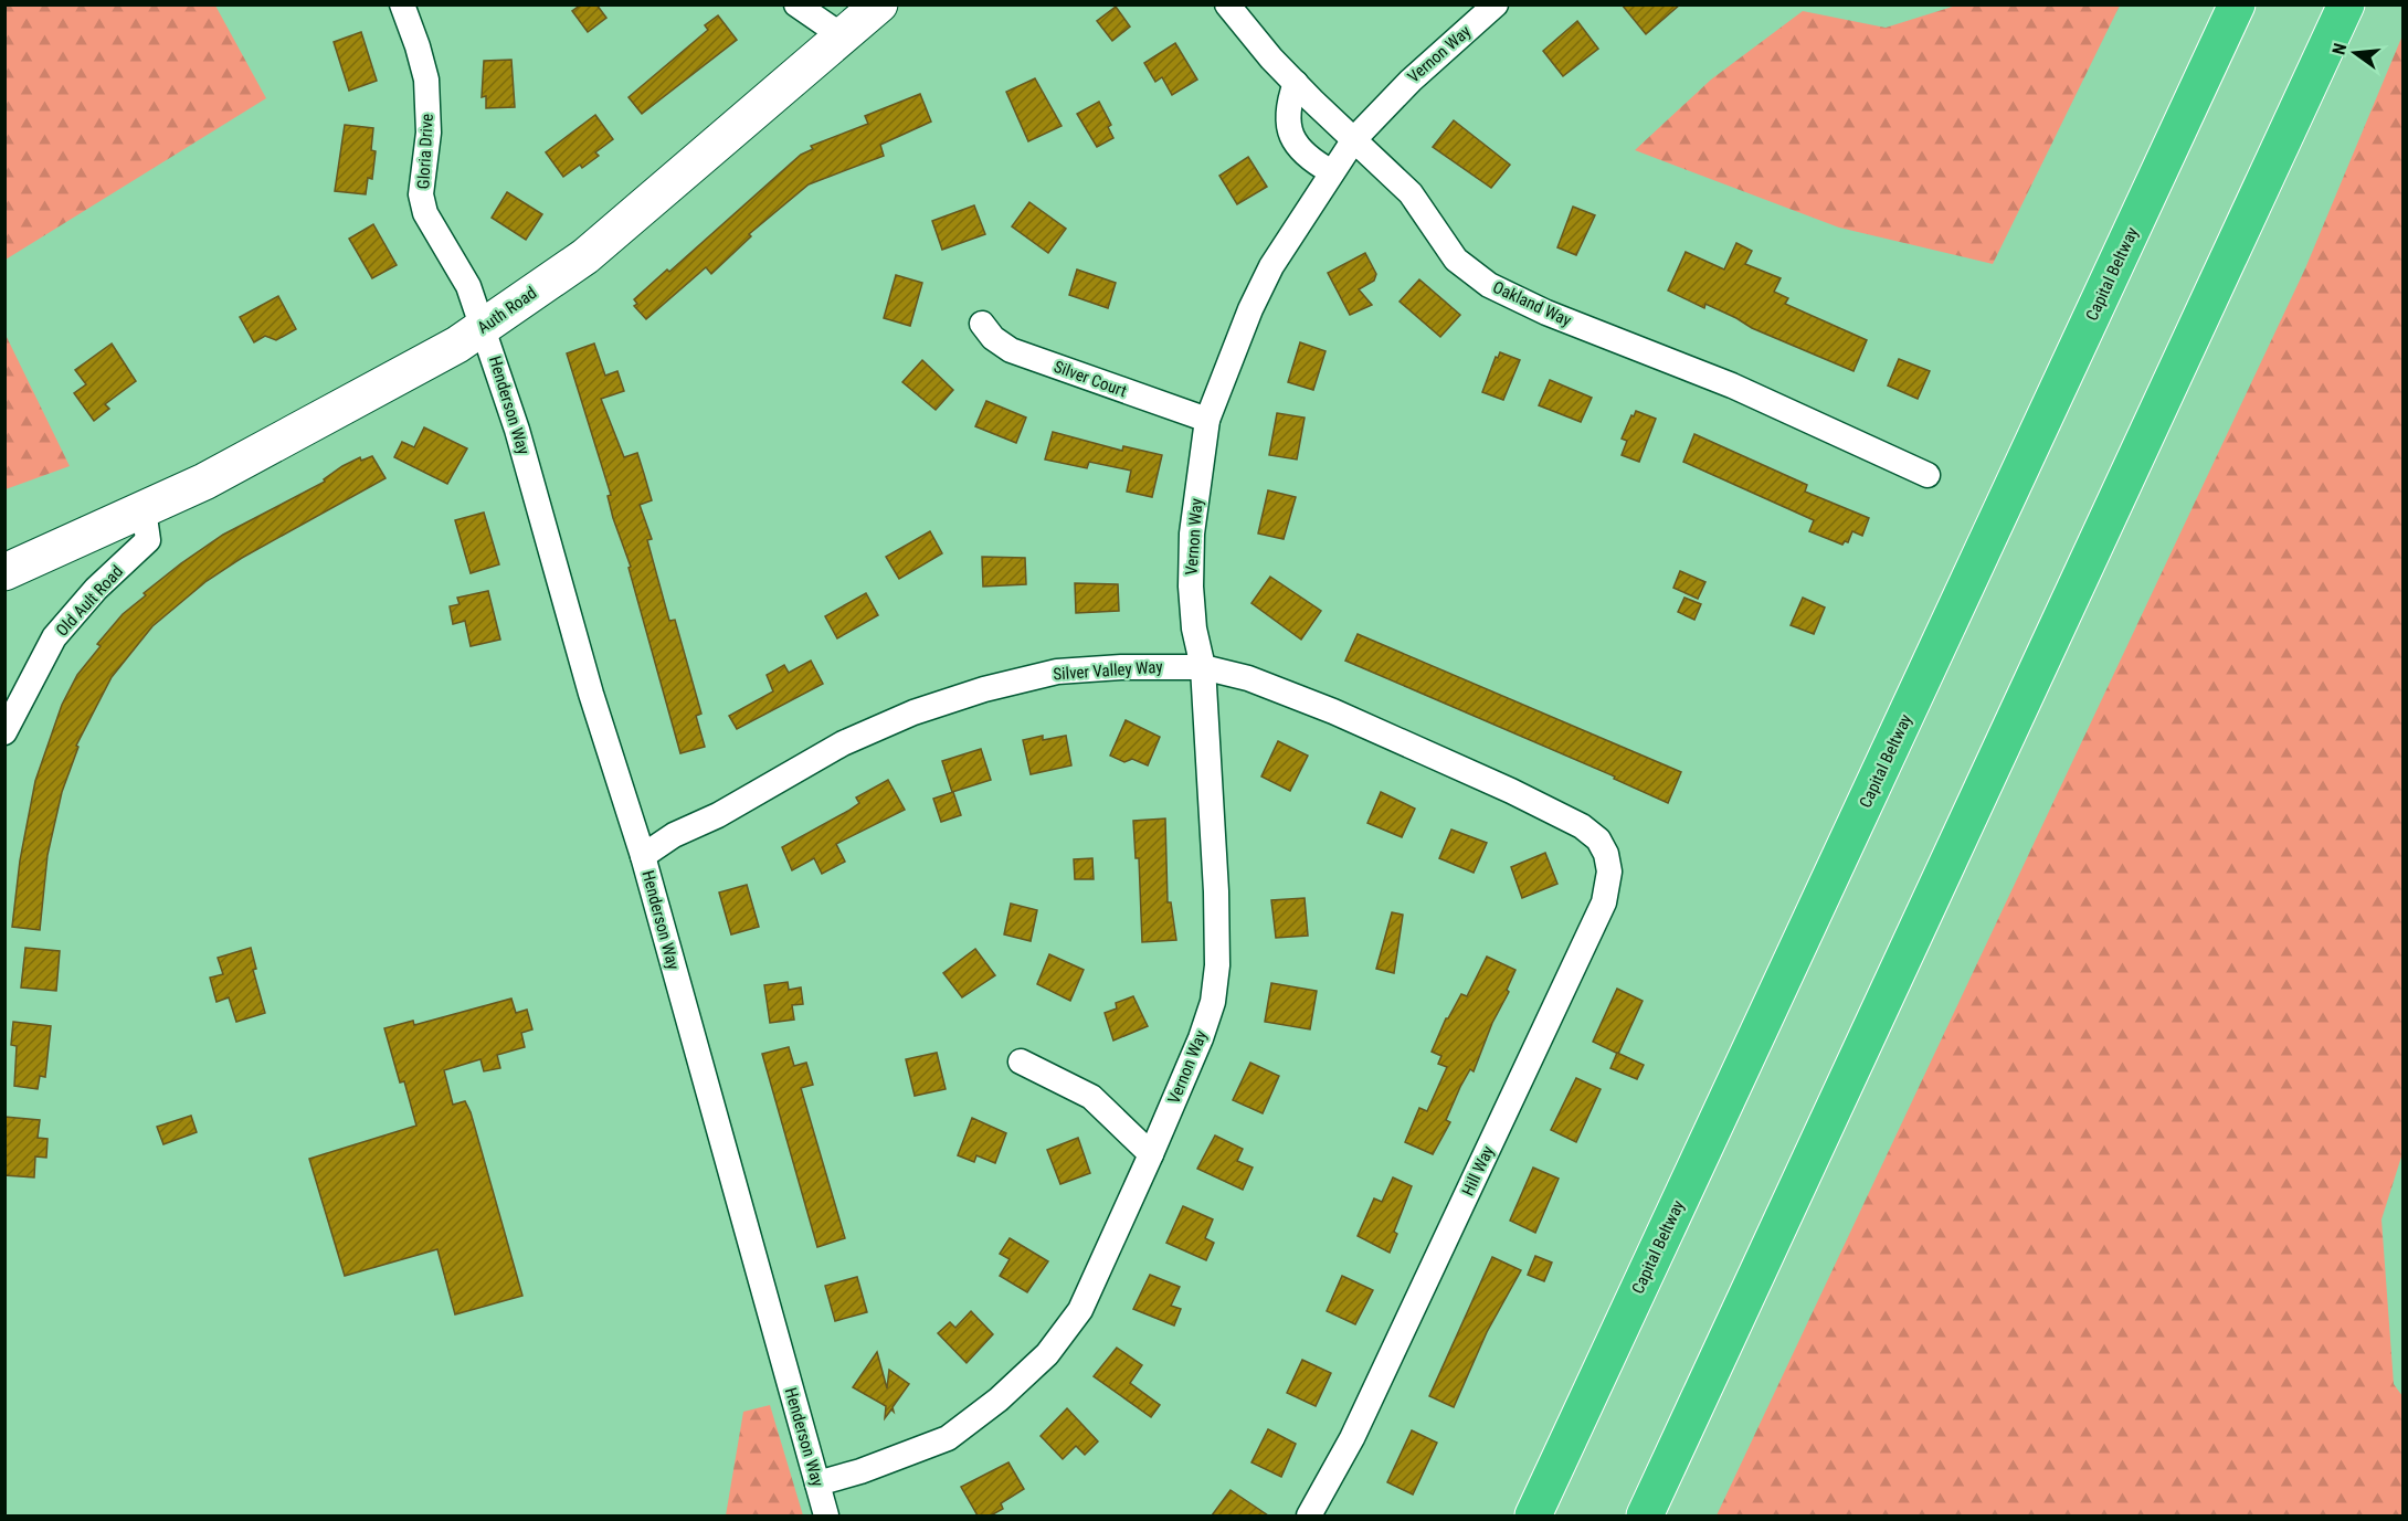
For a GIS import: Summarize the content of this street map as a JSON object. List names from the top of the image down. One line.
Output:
{"streets":{"highway":["Capital Beltway"],"main road":["Auth Road"],"street":["Vernon Way","Gloria Drive","Oakland Way","Silver Court","Henderson Way","Old Ault Road","Silver Valley Way","Hill Way"]},"crossings":[["Vernon Way","Oakland Way"],["Vernon Way","Silver Court"],["Vernon Way","Henderson Way"],["Vernon Way","Silver Valley Way"],["Gloria Drive","Auth Road"],["Gloria Drive","Henderson Way"],["Auth Road","Henderson Way"],["Auth Road","Old Ault Road"],["Henderson Way","Silver Valley Way"],["Silver Valley Way","Hill Way"]],"north":"left"}
